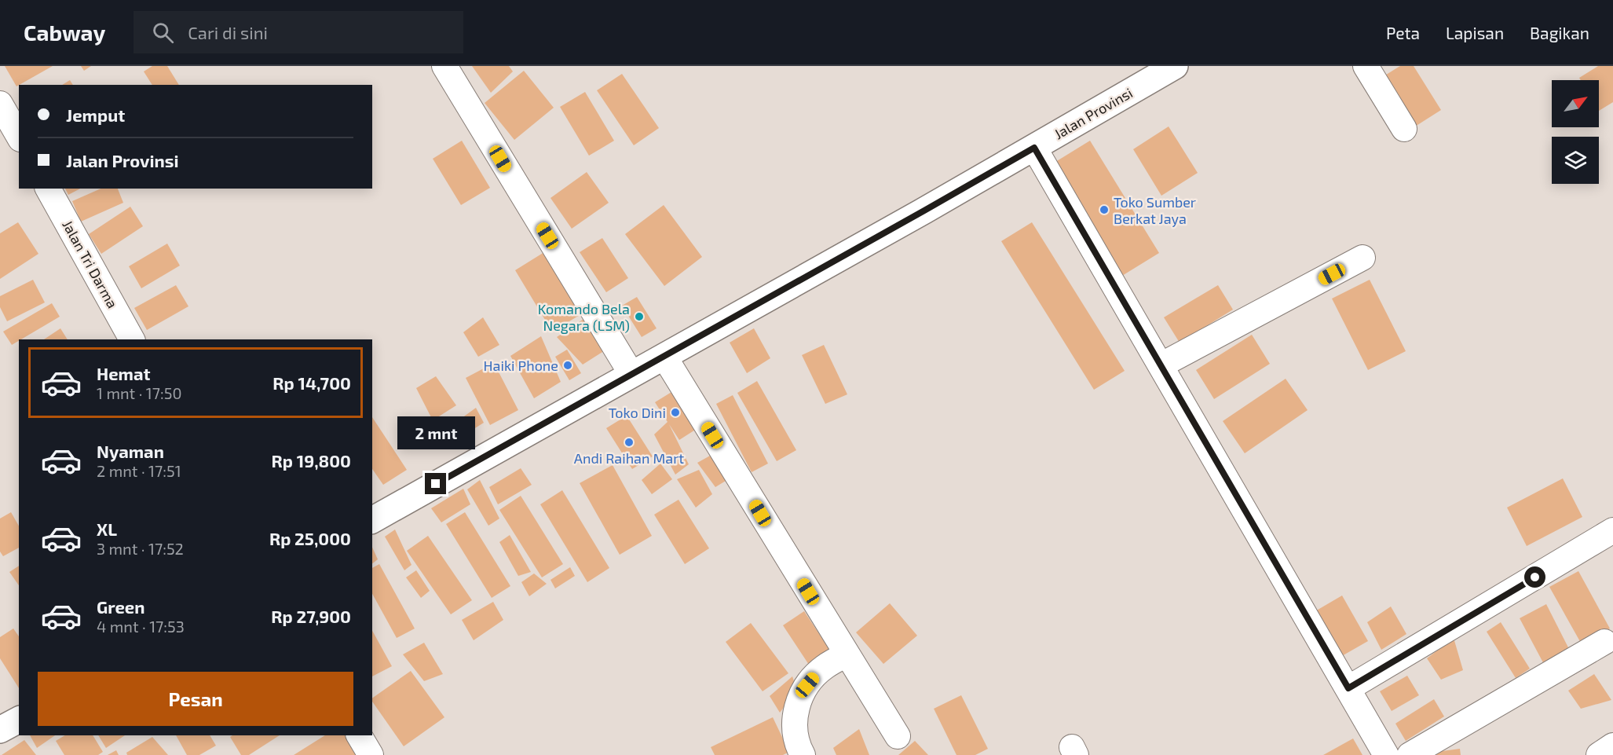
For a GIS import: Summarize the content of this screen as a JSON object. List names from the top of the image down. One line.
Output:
{"streets":{"main road":["Jalan Provinsi"],"street":["Jalan Tri Darma"]},"places":["Toko Sumber Berkat Jaya","Komando Bela Negara (LSM)","Haiki Phone","Toko Dini","Andi Raihan Mart"],"north":"top right","page":{"header":"Cabway","search":"Cari di sini","nav":["Peta","Lapisan","Bagikan"],"banner":["Jemput","Jalan Provinsi"],"list":[{"name":"Hemat","note":"1 mnt · 17:50","value":"Rp 14,700"},{"name":"Nyaman","note":"2 mnt · 17:51","value":"Rp 19,800"},{"name":"XL","note":"3 mnt · 17:52","value":"Rp 25,000"},{"name":"Green","note":"4 mnt · 17:53","value":"Rp 27,900"}],"bubble":"2 mnt","buttons":"Pesan"}}
